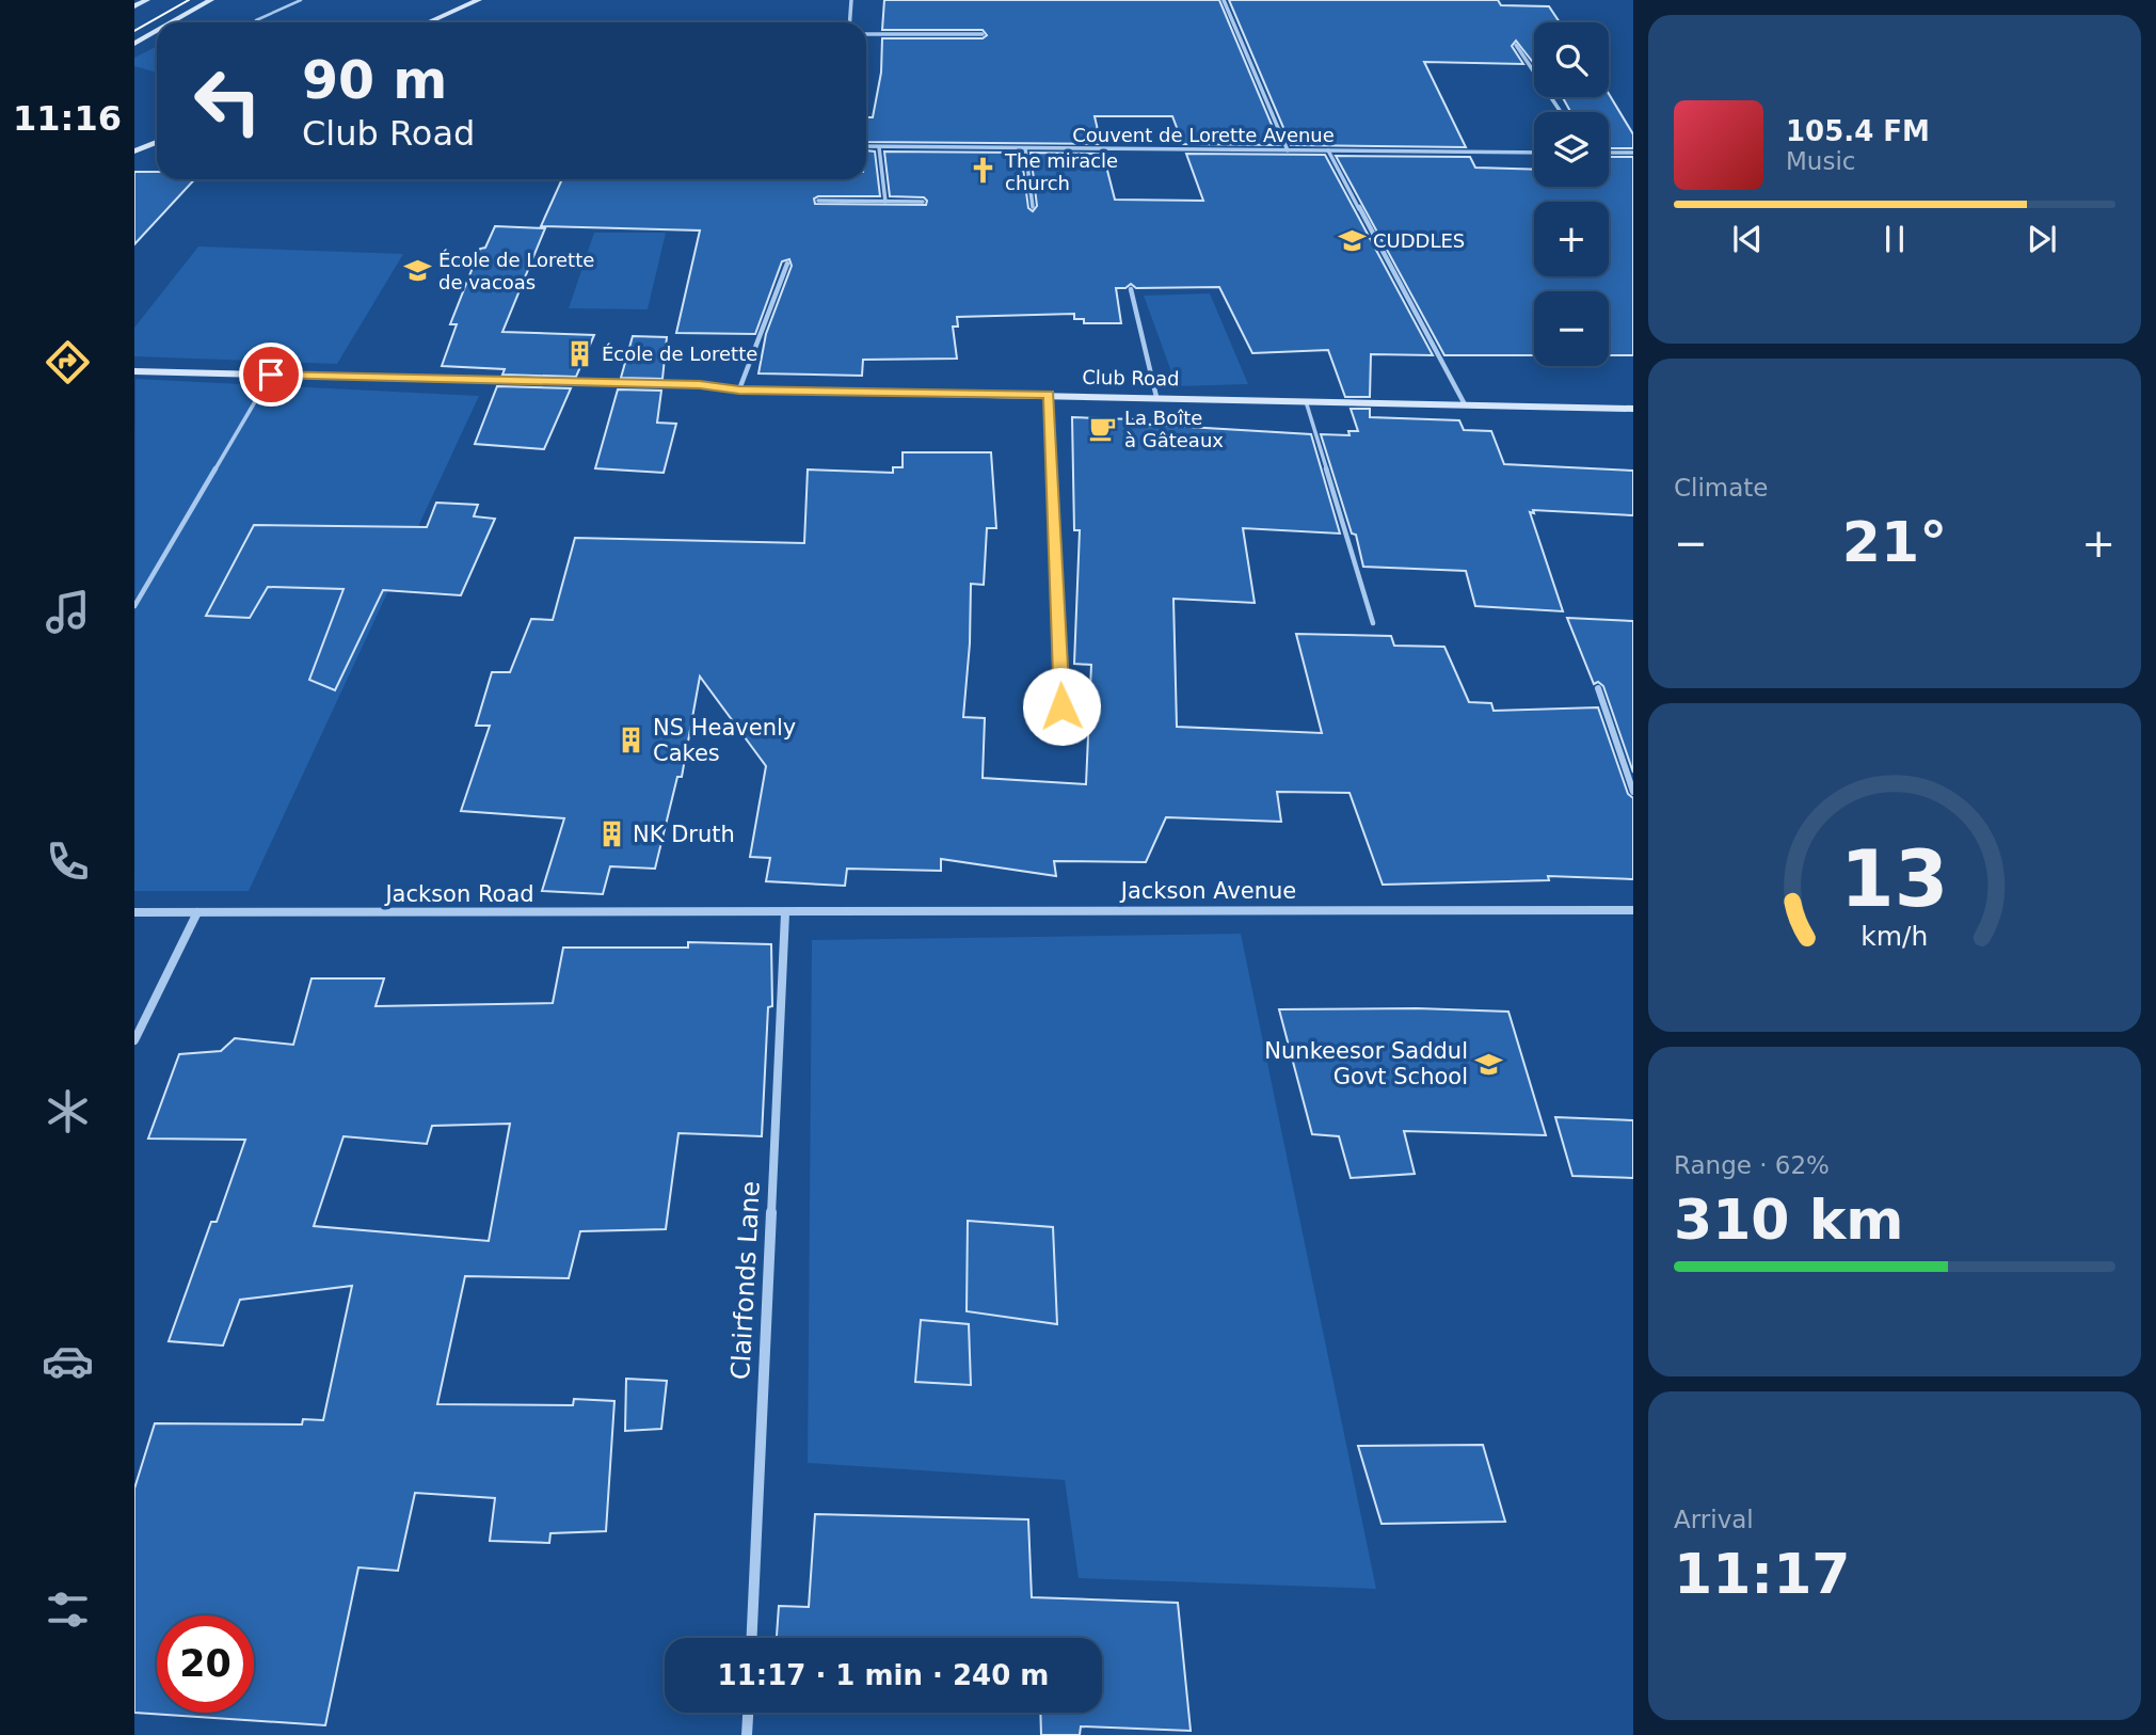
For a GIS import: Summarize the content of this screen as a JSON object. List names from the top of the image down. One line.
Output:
{"streets":{"street":["Couvent de Lorette Avenue","Club Road","Jackson Avenue","Jackson Road","Clairfonds Lane"]},"crossings":[["Jackson Avenue","Jackson Road"],["Jackson Avenue","Clairfonds Lane"],["Jackson Road","Clairfonds Lane"]],"places":{"church":["The miracle church"],"school or university":["CUDDLES","École de Lorette de vacoas","Nunkeesor Saddul Govt School"],"building":["École de Lorette","NS Heavenly Cakes","NK Druth"],"cafe":["La Boîte à Gâteaux"]},"page":{"tabs":"11:16","map_buttons":["+","−"],"turn":["90 m","Club Road"],"song":["105.4 FM","Music"],"tile":["Climate",["Range · 62%","310 km"],["Arrival","11:17"]],"heat":["−","21°","+"],"limit":"20","trip":"11:17 · 1 min · 240 m","gauge":["13","km/h"]}}
